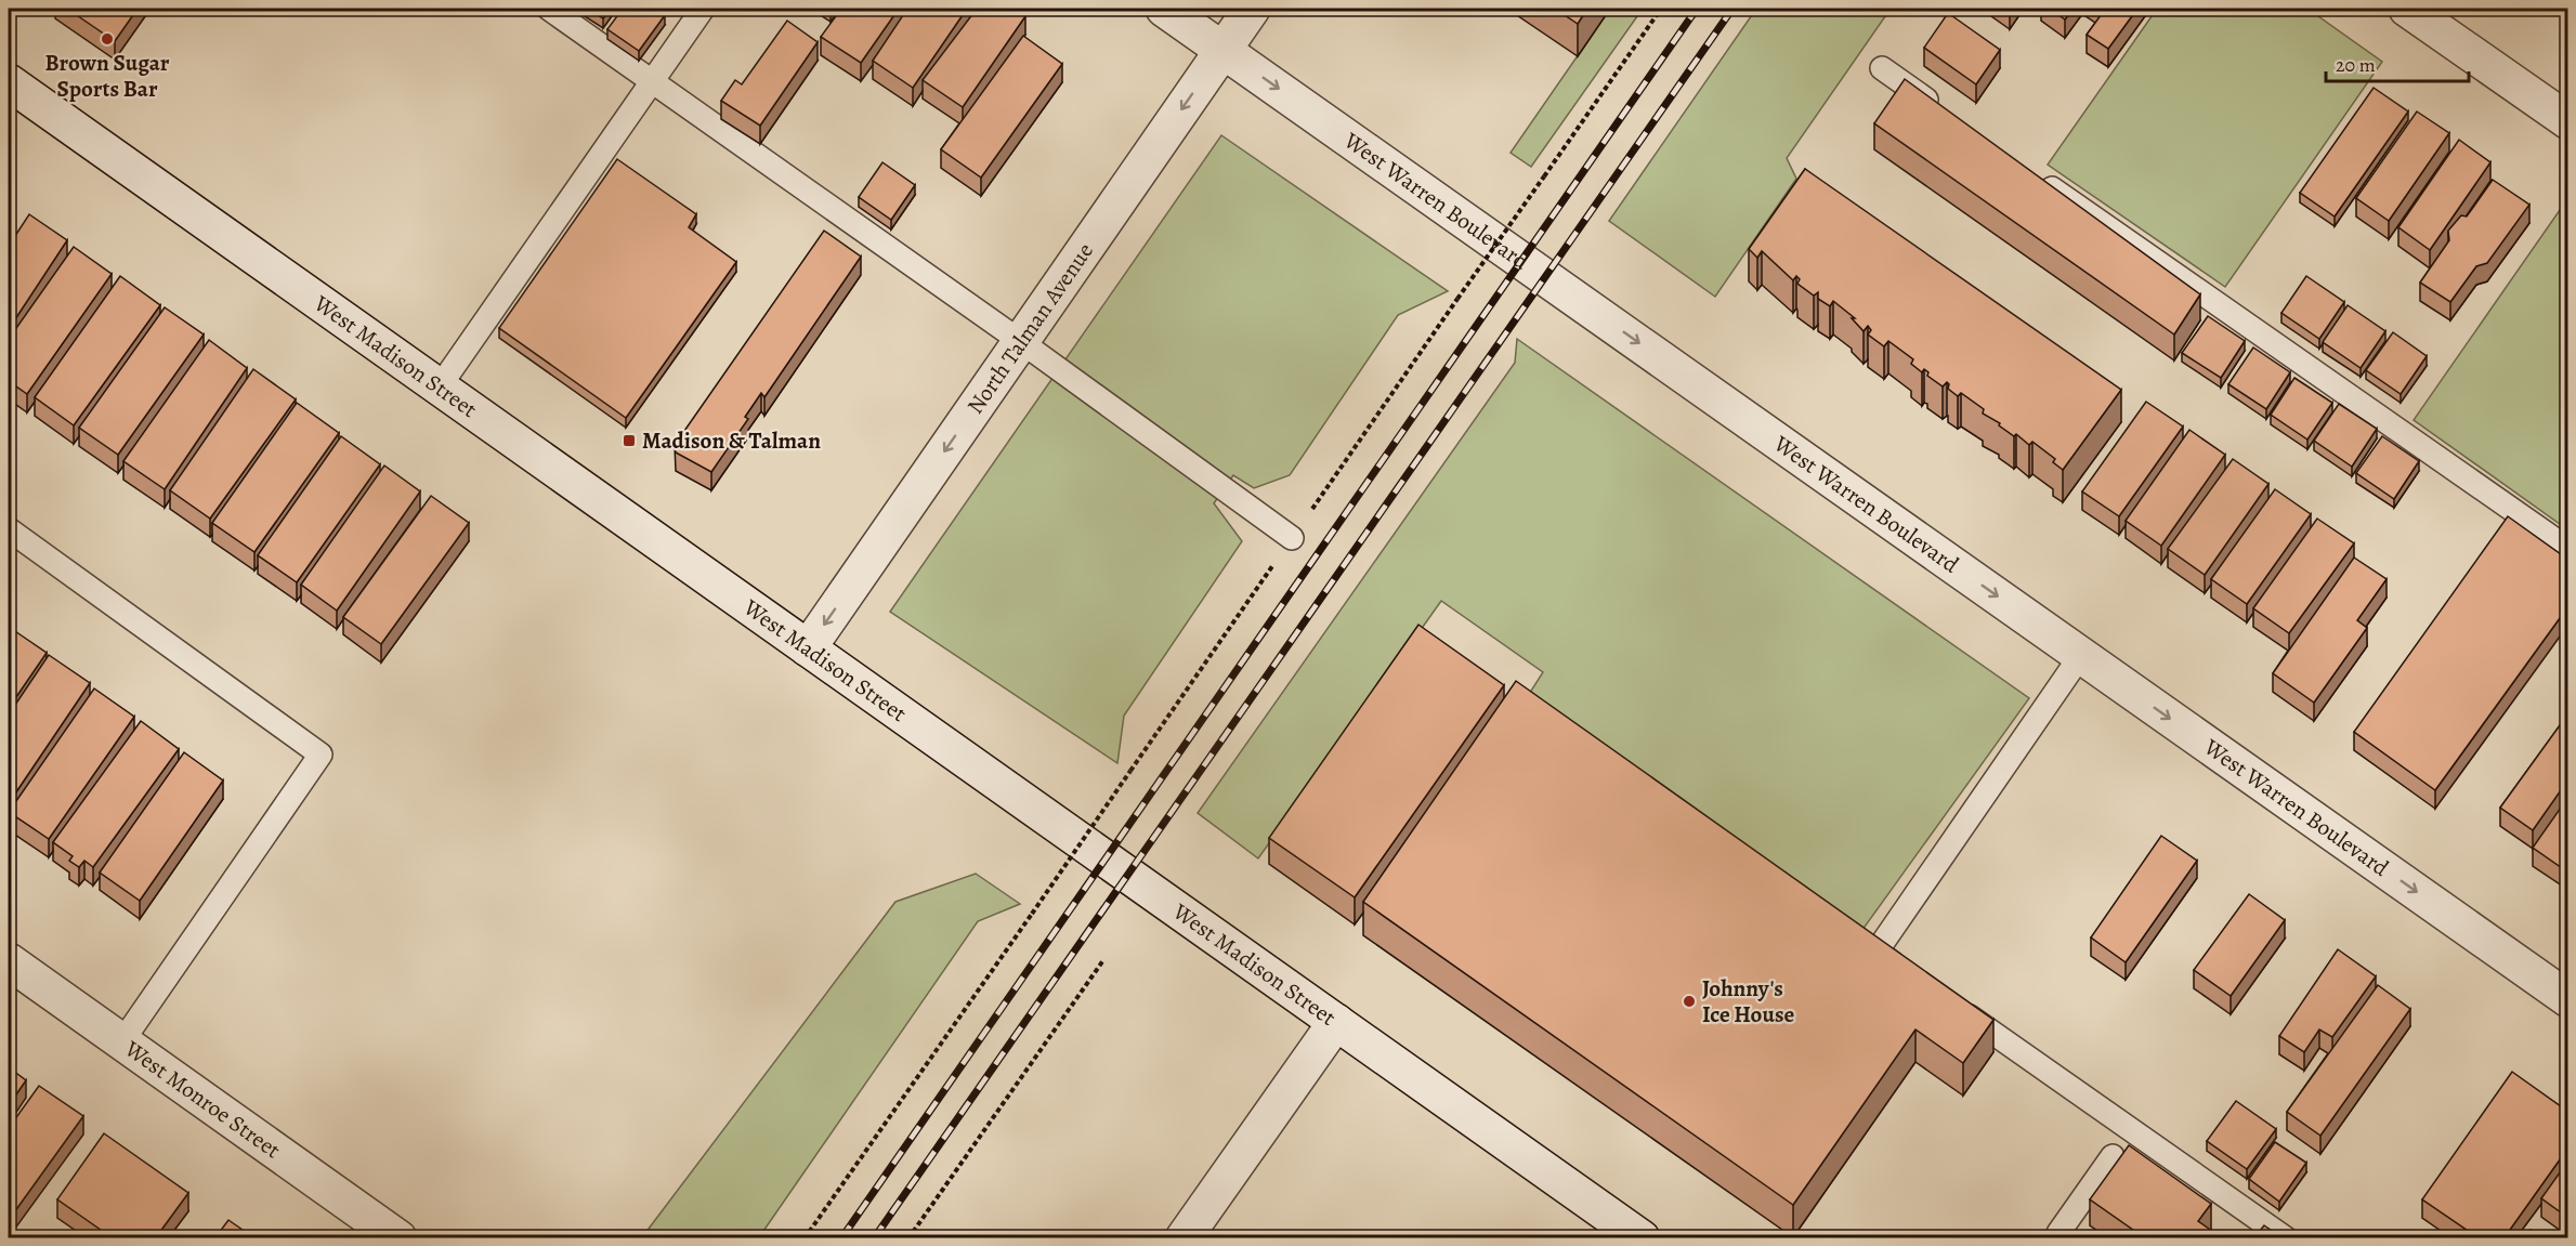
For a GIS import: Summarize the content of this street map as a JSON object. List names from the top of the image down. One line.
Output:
{"streets":{"street":["West Warren Boulevard","North Talman Avenue","West Madison Street","West Monroe Street"]},"crossings":[["West Warren Boulevard","North Talman Avenue"],["North Talman Avenue","West Madison Street"]],"one_way":["West Warren Boulevard","North Talman Avenue"],"places":{"other":["Brown Sugar Sports Bar","Johnny's Ice House"],"transit":["Madison & Talman"]},"scale_bar":"20 m"}
